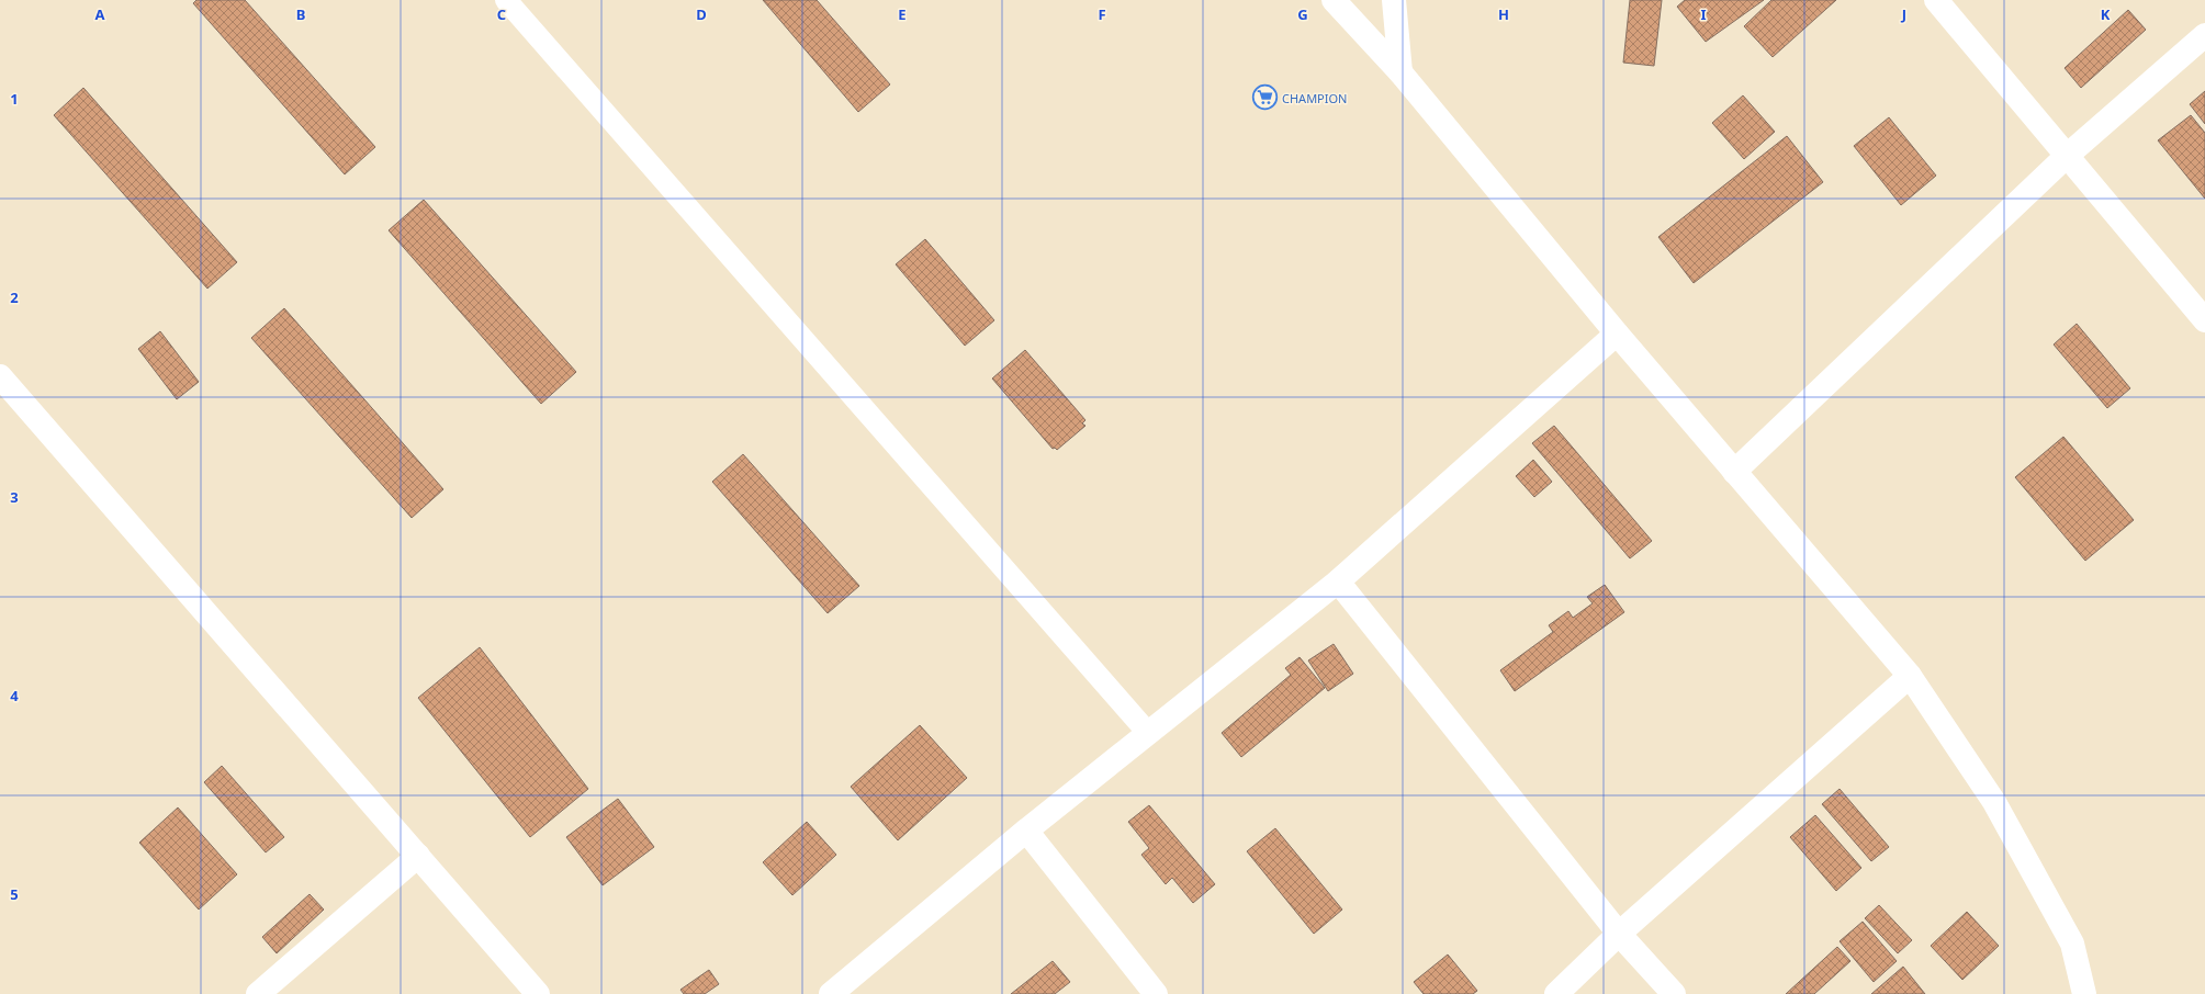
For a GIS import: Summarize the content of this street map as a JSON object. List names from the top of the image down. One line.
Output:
{"places":{"supermarket":["CHAMPION"]},"grid":{"columns":["A","B","C","D","E","F","G","H","I","J","K"],"rows":["1","2","3","4","5"]}}
